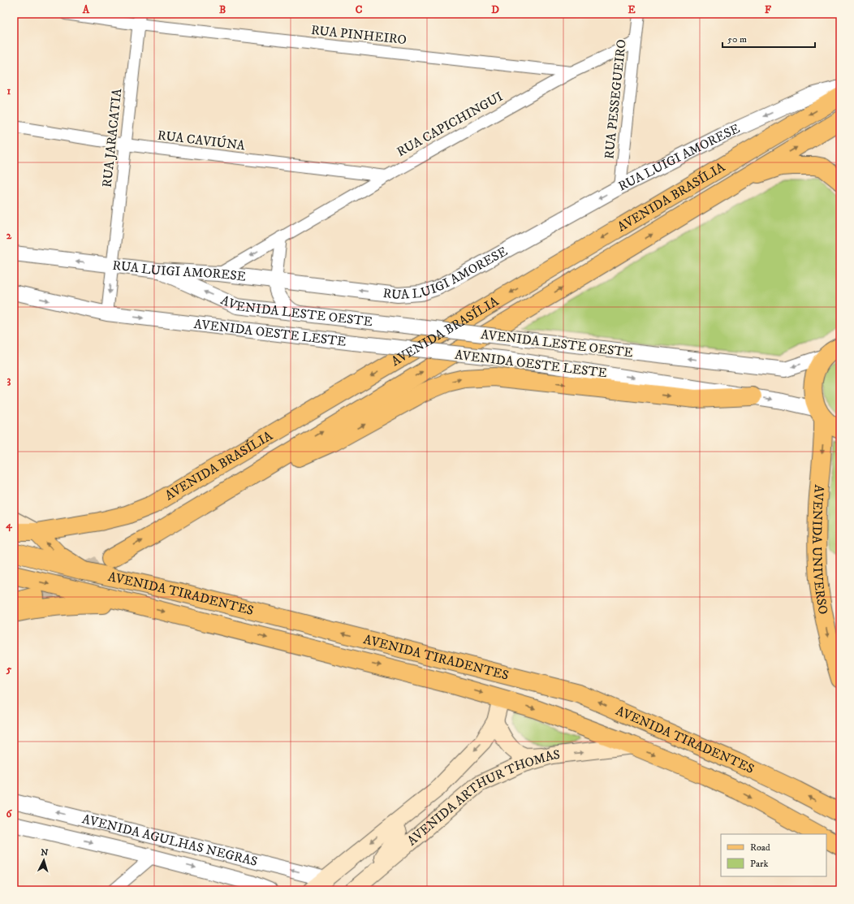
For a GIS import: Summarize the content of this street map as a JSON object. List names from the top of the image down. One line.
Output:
{"streets":{"main road":["AVENIDA BRASÍLIA","AVENIDA UNIVERSO","AVENIDA TIRADENTES","AVENIDA ARTHUR THOMAS"],"street":["RUA PINHEIRO","RUA PESSEGUEIRO","RUA CAPICHINGUI","RUA JARACATIA","RUA CAVIÚNA","RUA LUIGI AMORESE","AVENIDA LESTE OESTE","AVENIDA OESTE LESTE","AVENIDA AGULHAS NEGRAS"]},"crossings":[["RUA PINHEIRO","RUA CAPICHINGUI"],["RUA PINHEIRO","RUA JARACATIA"],["RUA PESSEGUEIRO","RUA CAPICHINGUI"],["RUA PESSEGUEIRO","RUA LUIGI AMORESE"],["RUA CAPICHINGUI","RUA CAVIÚNA"],["RUA CAPICHINGUI","RUA LUIGI AMORESE"],["RUA JARACATIA","RUA CAVIÚNA"],["RUA JARACATIA","RUA LUIGI AMORESE"],["RUA JARACATIA","AVENIDA OESTE LESTE"],["RUA LUIGI AMORESE","AVENIDA LESTE OESTE"],["AVENIDA LESTE OESTE","AVENIDA UNIVERSO"],["AVENIDA OESTE LESTE","AVENIDA UNIVERSO"],["AVENIDA TIRADENTES","AVENIDA ARTHUR THOMAS"],["AVENIDA ARTHUR THOMAS","AVENIDA AGULHAS NEGRAS"]],"one_way":["RUA LUIGI AMORESE","AVENIDA LESTE OESTE","AVENIDA OESTE LESTE","AVENIDA UNIVERSO"],"legend":["Road","Park"],"scale_bar":"50 m","north":"top","grid":{"columns":["A","B","C","D","E","F"],"rows":["1","2","3","4","5","6"]}}
